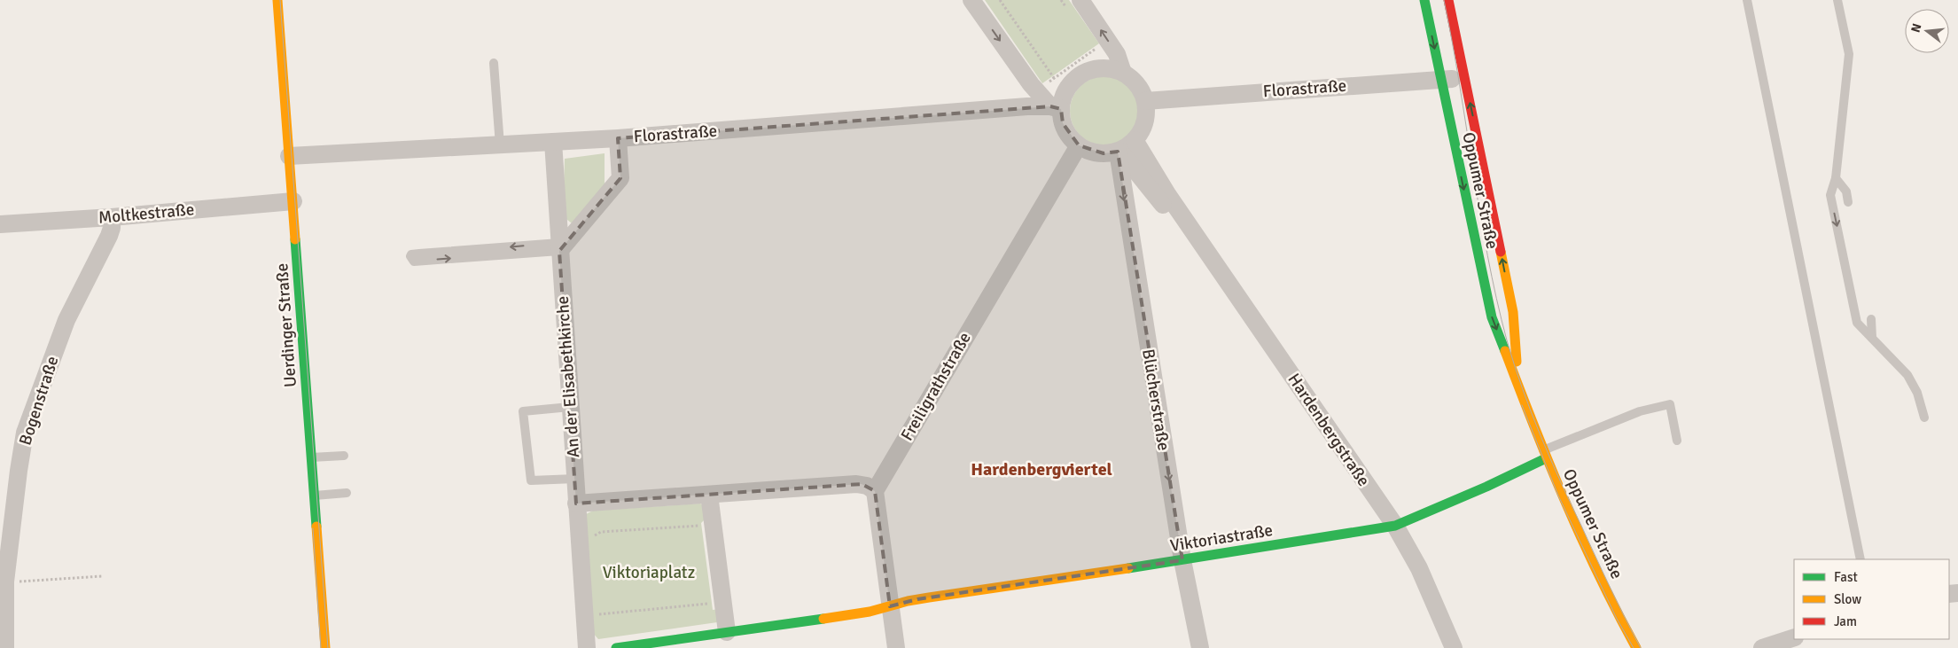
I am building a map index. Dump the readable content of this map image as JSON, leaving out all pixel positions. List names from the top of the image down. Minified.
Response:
{"streets":{"main road":["Oppumer Straße","Uerdinger Straße","Viktoriastraße"],"street":["Florastraße","Moltkestraße","An der Elisabethkirche","Freiligrathstraße","Blücherstraße","Bogenstraße","Hardenbergstraße"]},"crossings":[["Florastraße","Oppumer Straße"],["Florastraße","Uerdinger Straße"],["Florastraße","An der Elisabethkirche"],["Florastraße","Freiligrathstraße"],["Florastraße","Blücherstraße"],["Florastraße","Hardenbergstraße"],["Oppumer Straße","Viktoriastraße"],["Moltkestraße","Uerdinger Straße"],["Moltkestraße","Bogenstraße"],["Freiligrathstraße","Blücherstraße"],["Freiligrathstraße","Hardenbergstraße"],["Blücherstraße","Hardenbergstraße"],["Blücherstraße","Viktoriastraße"],["Hardenbergstraße","Viktoriastraße"]],"one_way":["Blücherstraße"],"districts":["Hardenbergviertel"],"parks":["Viktoriaplatz"],"legend":["Fast","Slow","Jam"],"north":"left"}
